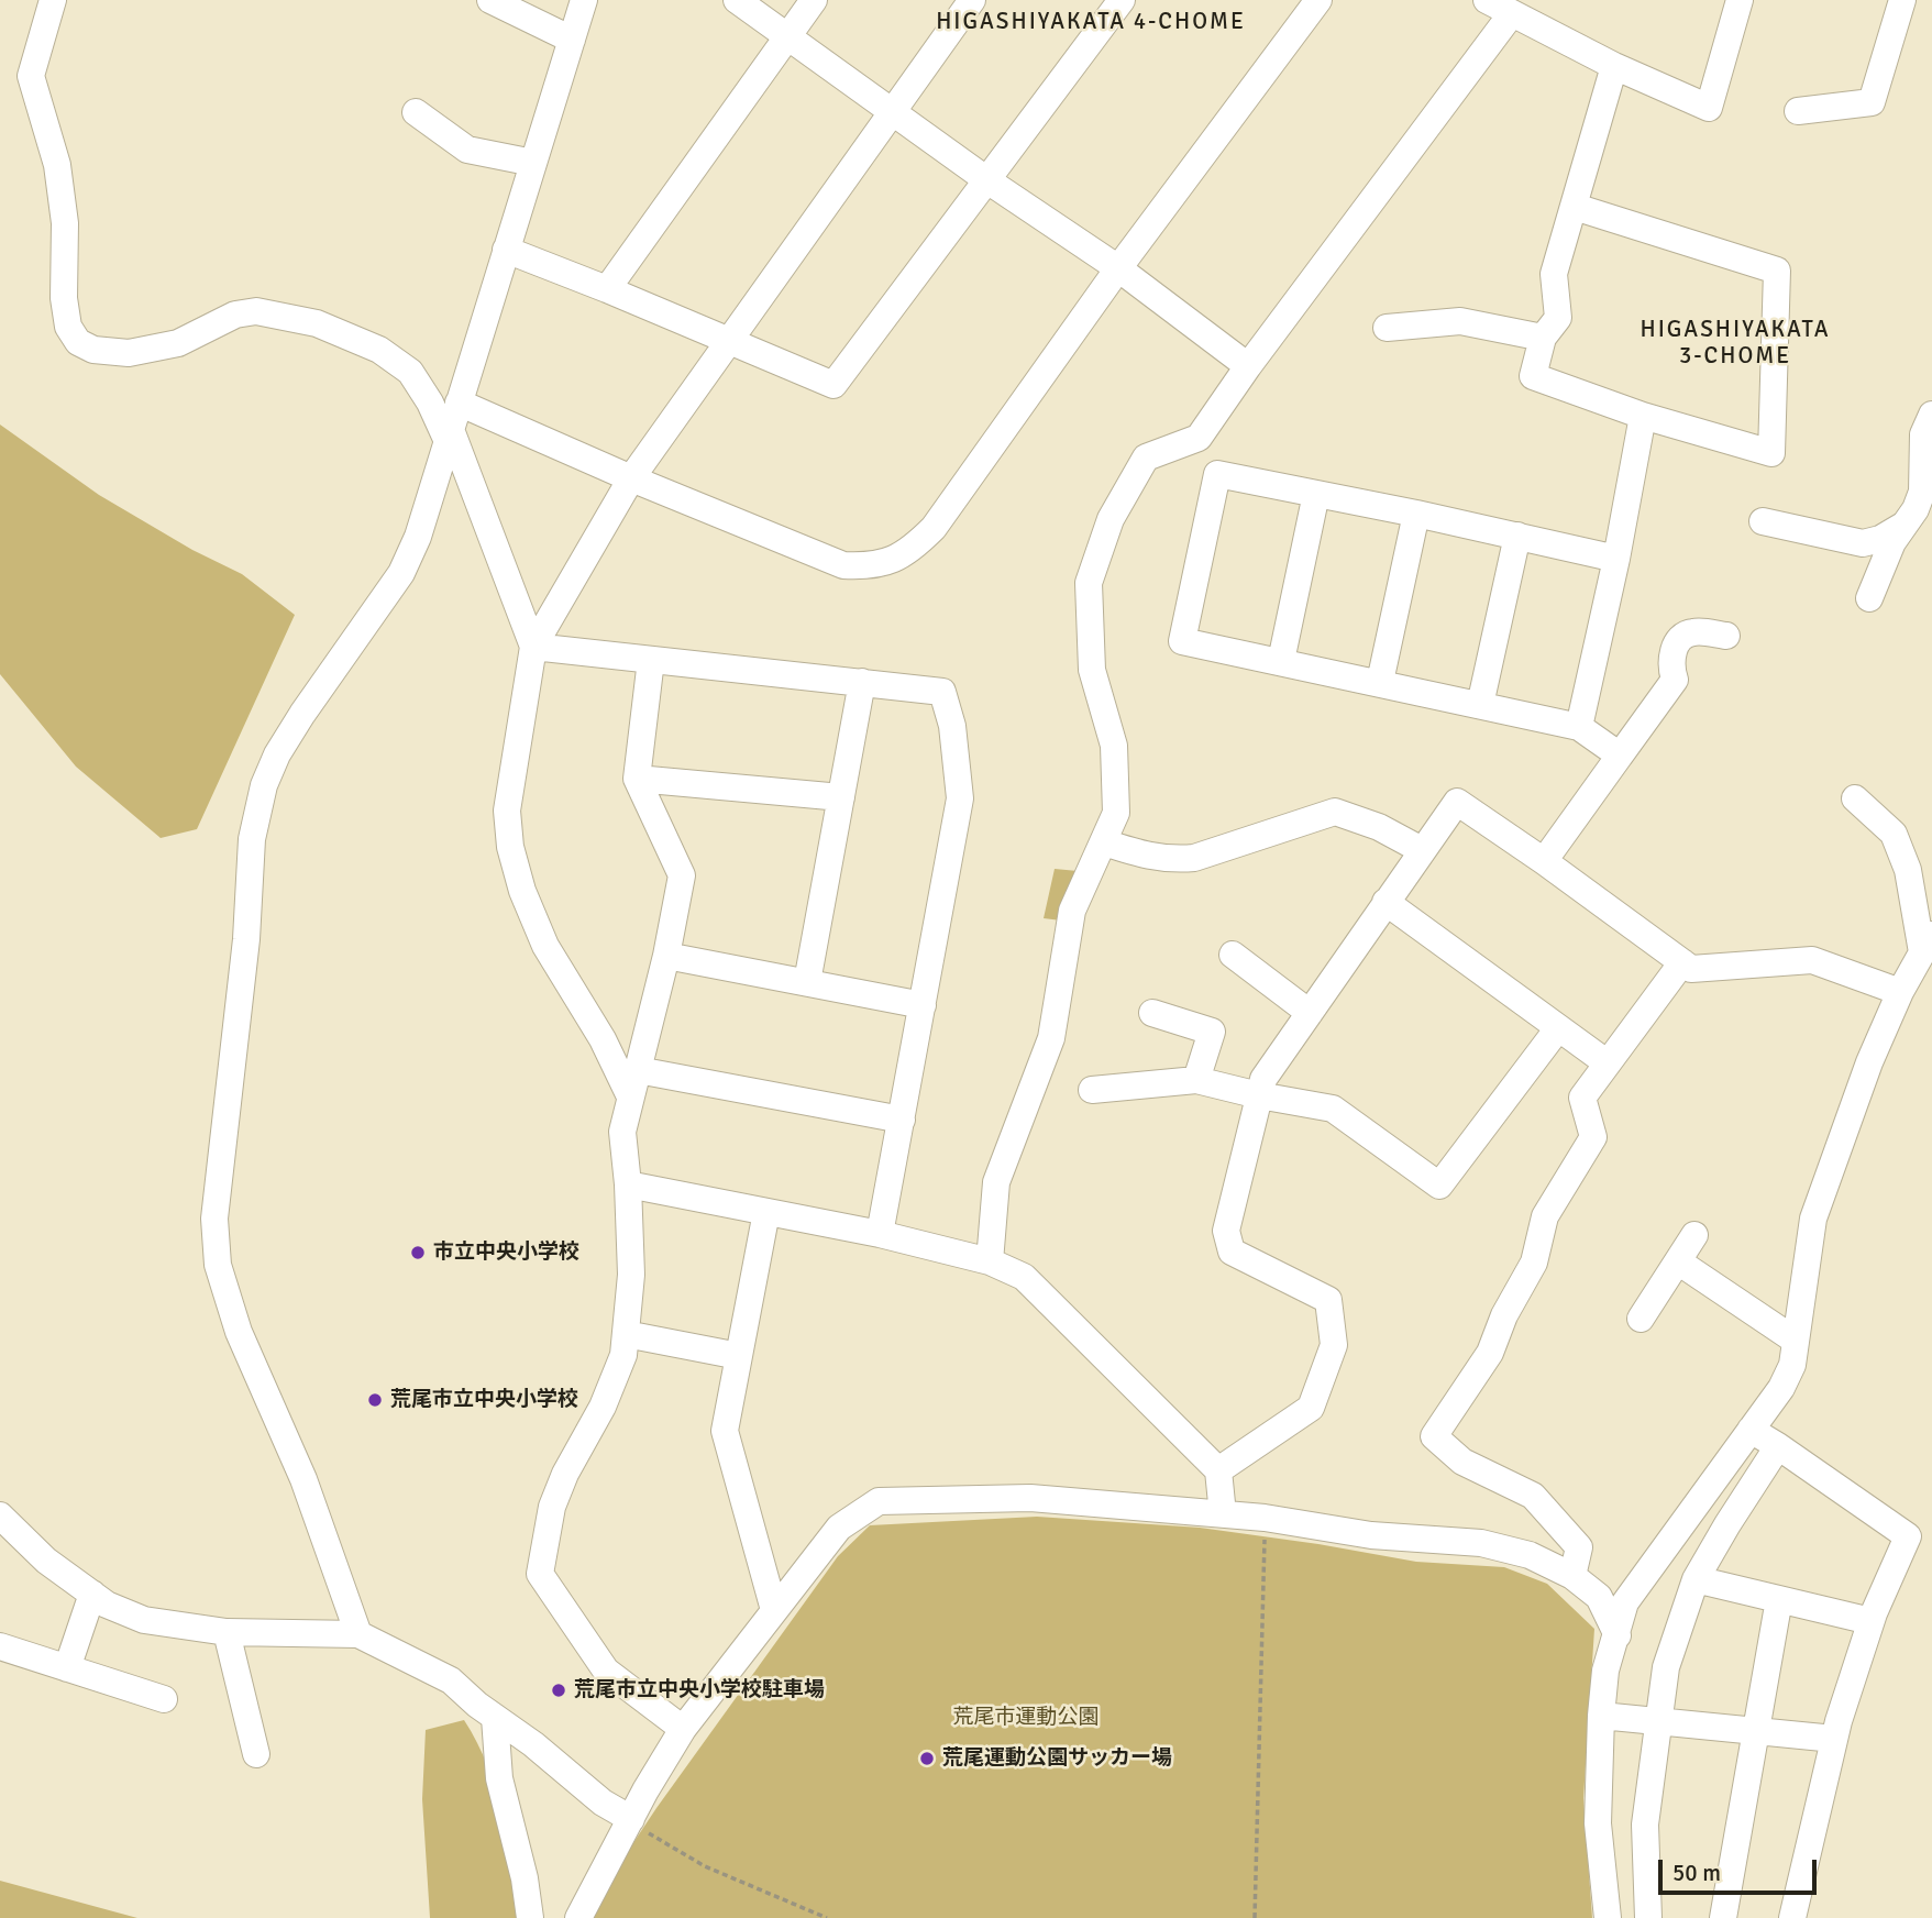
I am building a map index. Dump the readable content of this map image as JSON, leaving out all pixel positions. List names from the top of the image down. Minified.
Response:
{"districts":["HIGASHIYAKATA 4-CHOME","HIGASHIYAKATA 3-CHOME"],"parks":["荒尾市運動公園"],"places":["市立中央小学校","荒尾市立中央小学校","荒尾市立中央小学校駐車場","荒尾運動公園サッカー場"],"scale_bar":"50 m"}
